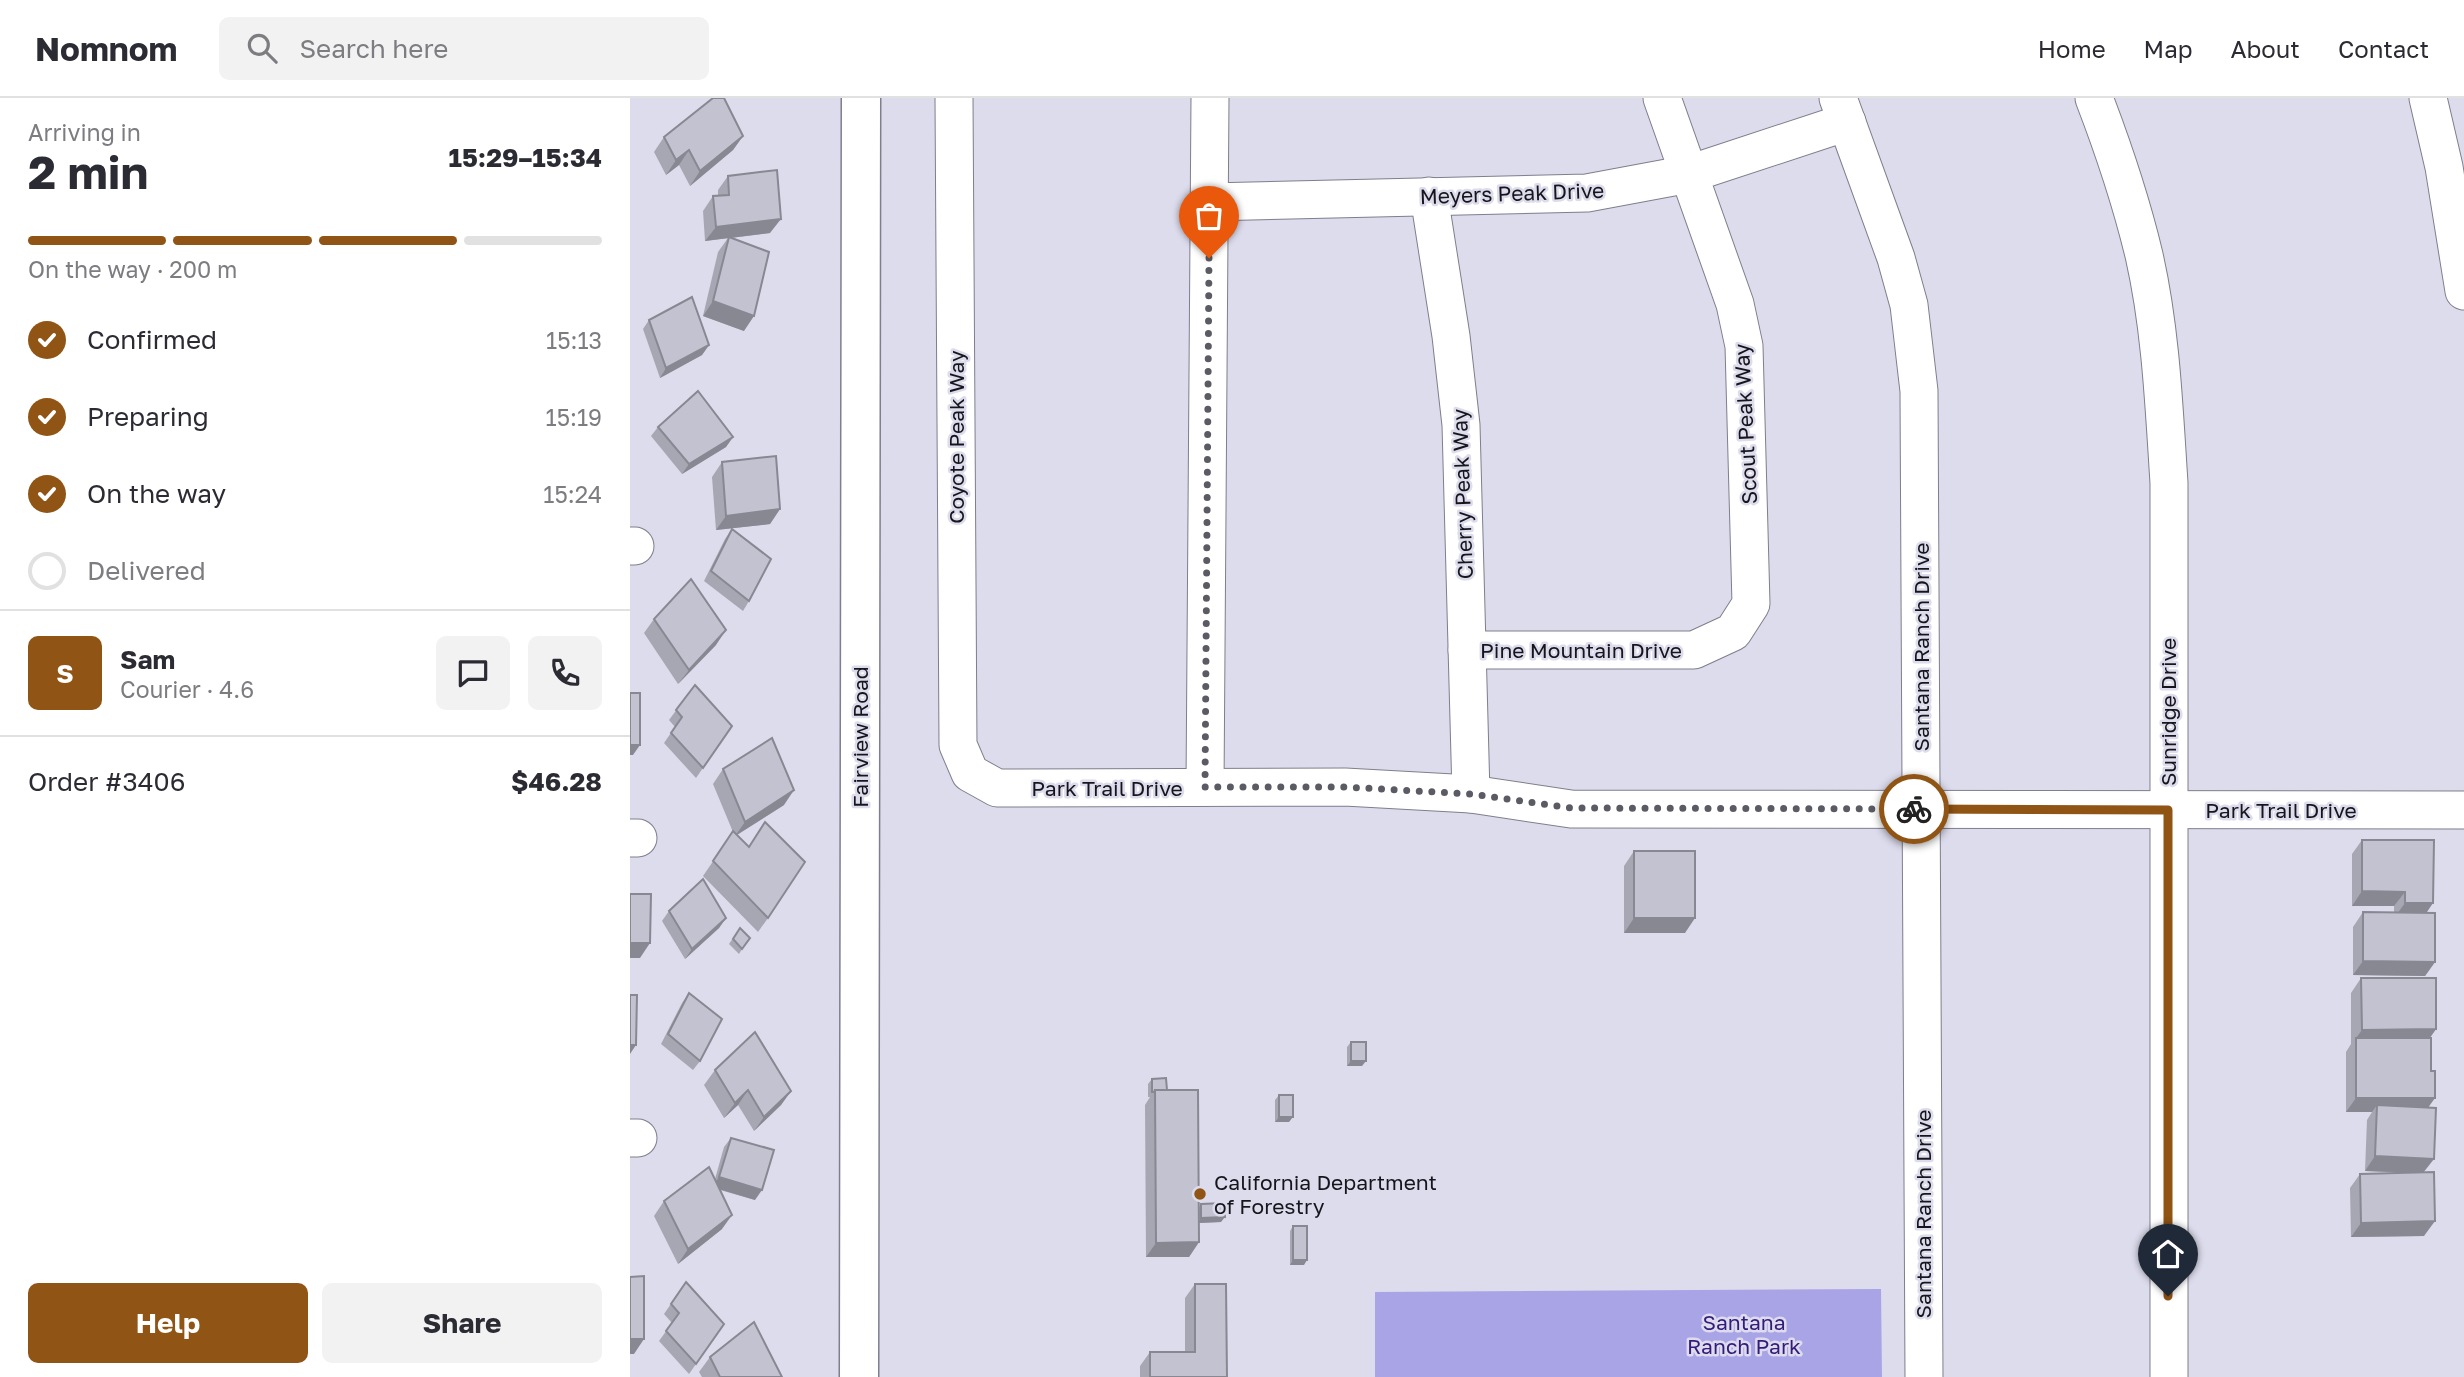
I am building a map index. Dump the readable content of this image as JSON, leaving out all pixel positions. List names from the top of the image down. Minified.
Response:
{"streets":{"main road":["Fairview Road"],"street":["Meyers Peak Drive","Scout Peak Way","Coyote Peak Way","Cherry Peak Way","Santana Ranch Drive","Pine Mountain Drive","Sunridge Drive","Park Trail Drive"]},"crossings":[["Meyers Peak Drive","Scout Peak Way"],["Meyers Peak Drive","Cherry Peak Way"],["Meyers Peak Drive","Santana Ranch Drive"],["Scout Peak Way","Pine Mountain Drive"],["Coyote Peak Way","Park Trail Drive"],["Cherry Peak Way","Pine Mountain Drive"],["Cherry Peak Way","Park Trail Drive"],["Santana Ranch Drive","Park Trail Drive"],["Sunridge Drive","Park Trail Drive"]],"parks":["Santana Ranch Park"],"places":["California Department of Forestry"],"page":{"header":"Nomnom","search":"Search here","nav":["Home","Map","About","Contact"],"heading":["2 min","Arriving in","15:29–15:34"],"panel":["Sam","Courier · 4.6","Order #3406","$46.28"],"bar":"On the way · 200 m","list":[["Confirmed","15:13"],["Preparing","15:19"],["On the way","15:24"],"Delivered"],"round":"S","buttons":["Help","Share"]}}
